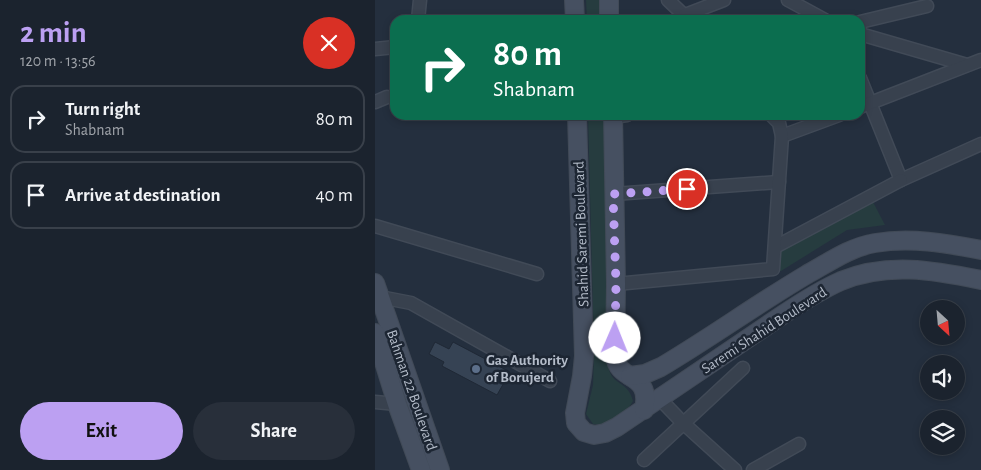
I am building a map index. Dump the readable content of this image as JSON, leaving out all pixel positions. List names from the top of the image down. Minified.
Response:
{"streets":{"main road":["Shahid Saremi Boulevard","Saremi Shahid Boulevard","Bahman 22 Boulevard"]},"crossings":[["Shahid Saremi Boulevard","Saremi Shahid Boulevard"]],"places":["Gas Authority of Borujerd"],"north":"bottom right","page":{"heading":["2 min","120 m · 13:56"],"turn":["80 m","Shabnam"],"list":[{"name":"Turn right","note":"Shabnam","value":"80 m"},{"name":"Arrive at destination","value":"40 m"}],"buttons":["Exit","Share"]}}
